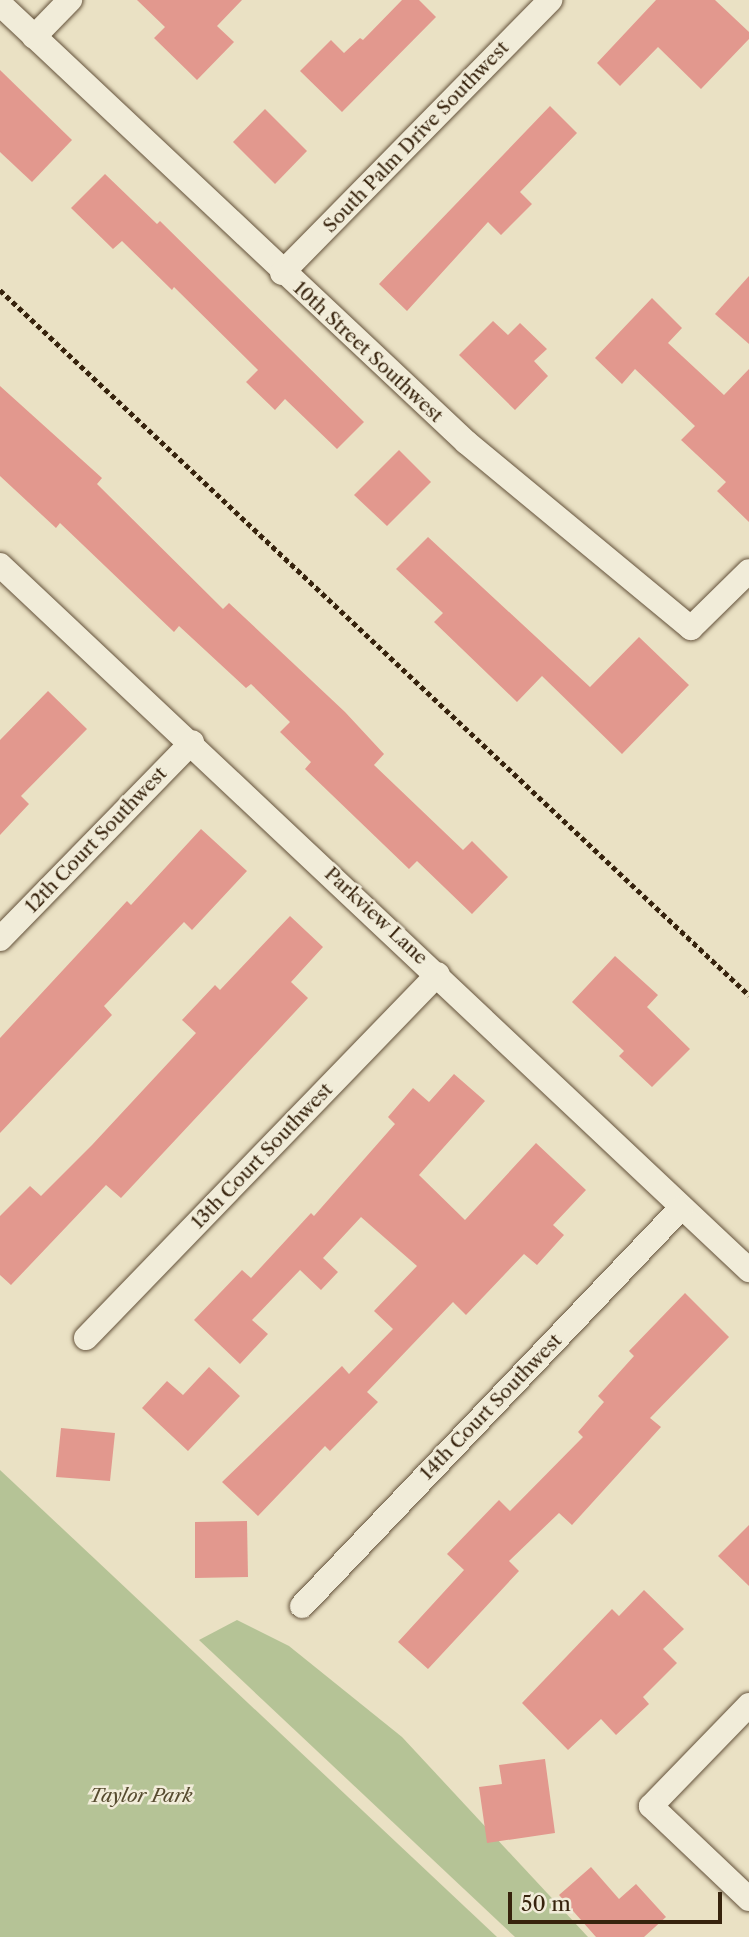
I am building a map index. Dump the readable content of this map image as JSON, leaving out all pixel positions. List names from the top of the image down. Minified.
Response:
{"streets":{"street":["South Palm Drive Southwest","10th Street Southwest","12th Court Southwest","Parkview Lane","13th Court Southwest","14th Court Southwest"]},"crossings":[["South Palm Drive Southwest","10th Street Southwest"],["12th Court Southwest","Parkview Lane"],["Parkview Lane","13th Court Southwest"],["Parkview Lane","14th Court Southwest"]],"parks":["Taylor Park"],"scale_bar":"50 m"}
